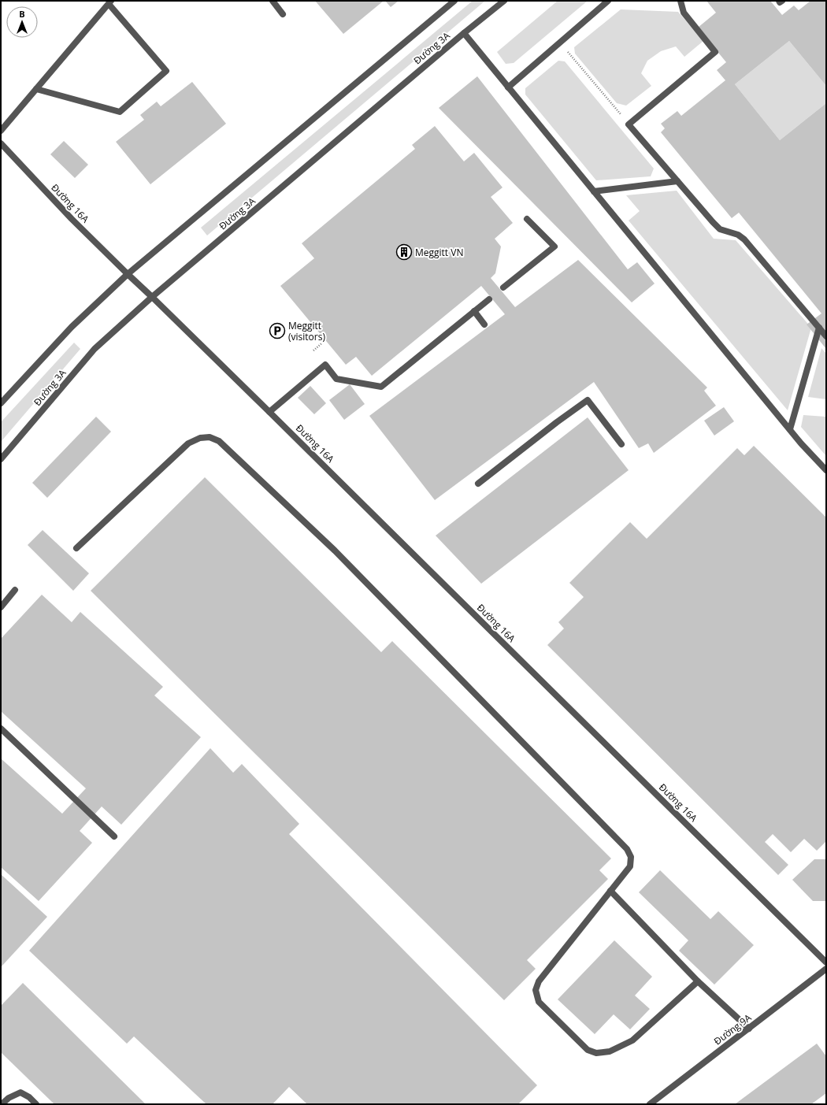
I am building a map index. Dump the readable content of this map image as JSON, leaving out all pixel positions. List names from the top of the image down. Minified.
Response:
{"streets":{"street":["Đường 3A","Đường 16A","Đường 9A"]},"crossings":[["Đường 3A","Đường 16A"]],"places":{"building":["Meggitt VN"],"parking":["Meggitt (visitors)"]},"north":"top"}
